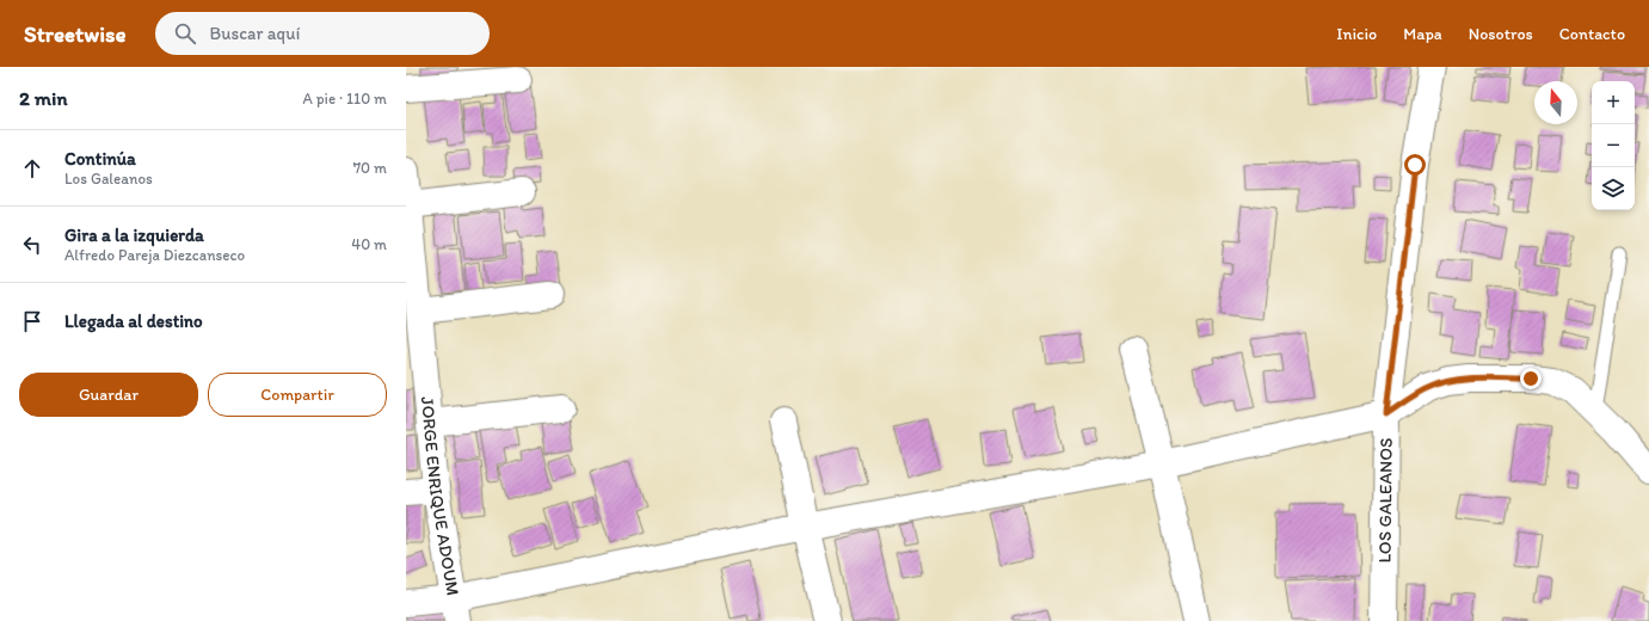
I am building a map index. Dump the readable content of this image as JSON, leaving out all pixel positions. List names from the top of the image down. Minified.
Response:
{"streets":{"street":["JORGE ENRIQUE ADOUM","LOS GALEANOS"]},"north":"top","page":{"header":"Streetwise","search":"Buscar aquí","nav":["Inicio","Mapa","Nosotros","Contacto"],"heading":["2 min","A pie · 110 m"],"map_buttons":["+","−"],"list":[["Continúa","Los Galeanos","70 m"],["Gira a la izquierda","Alfredo Pareja Diezcanseco","40 m"],"Llegada al destino"],"buttons":["Guardar","Compartir"]}}
